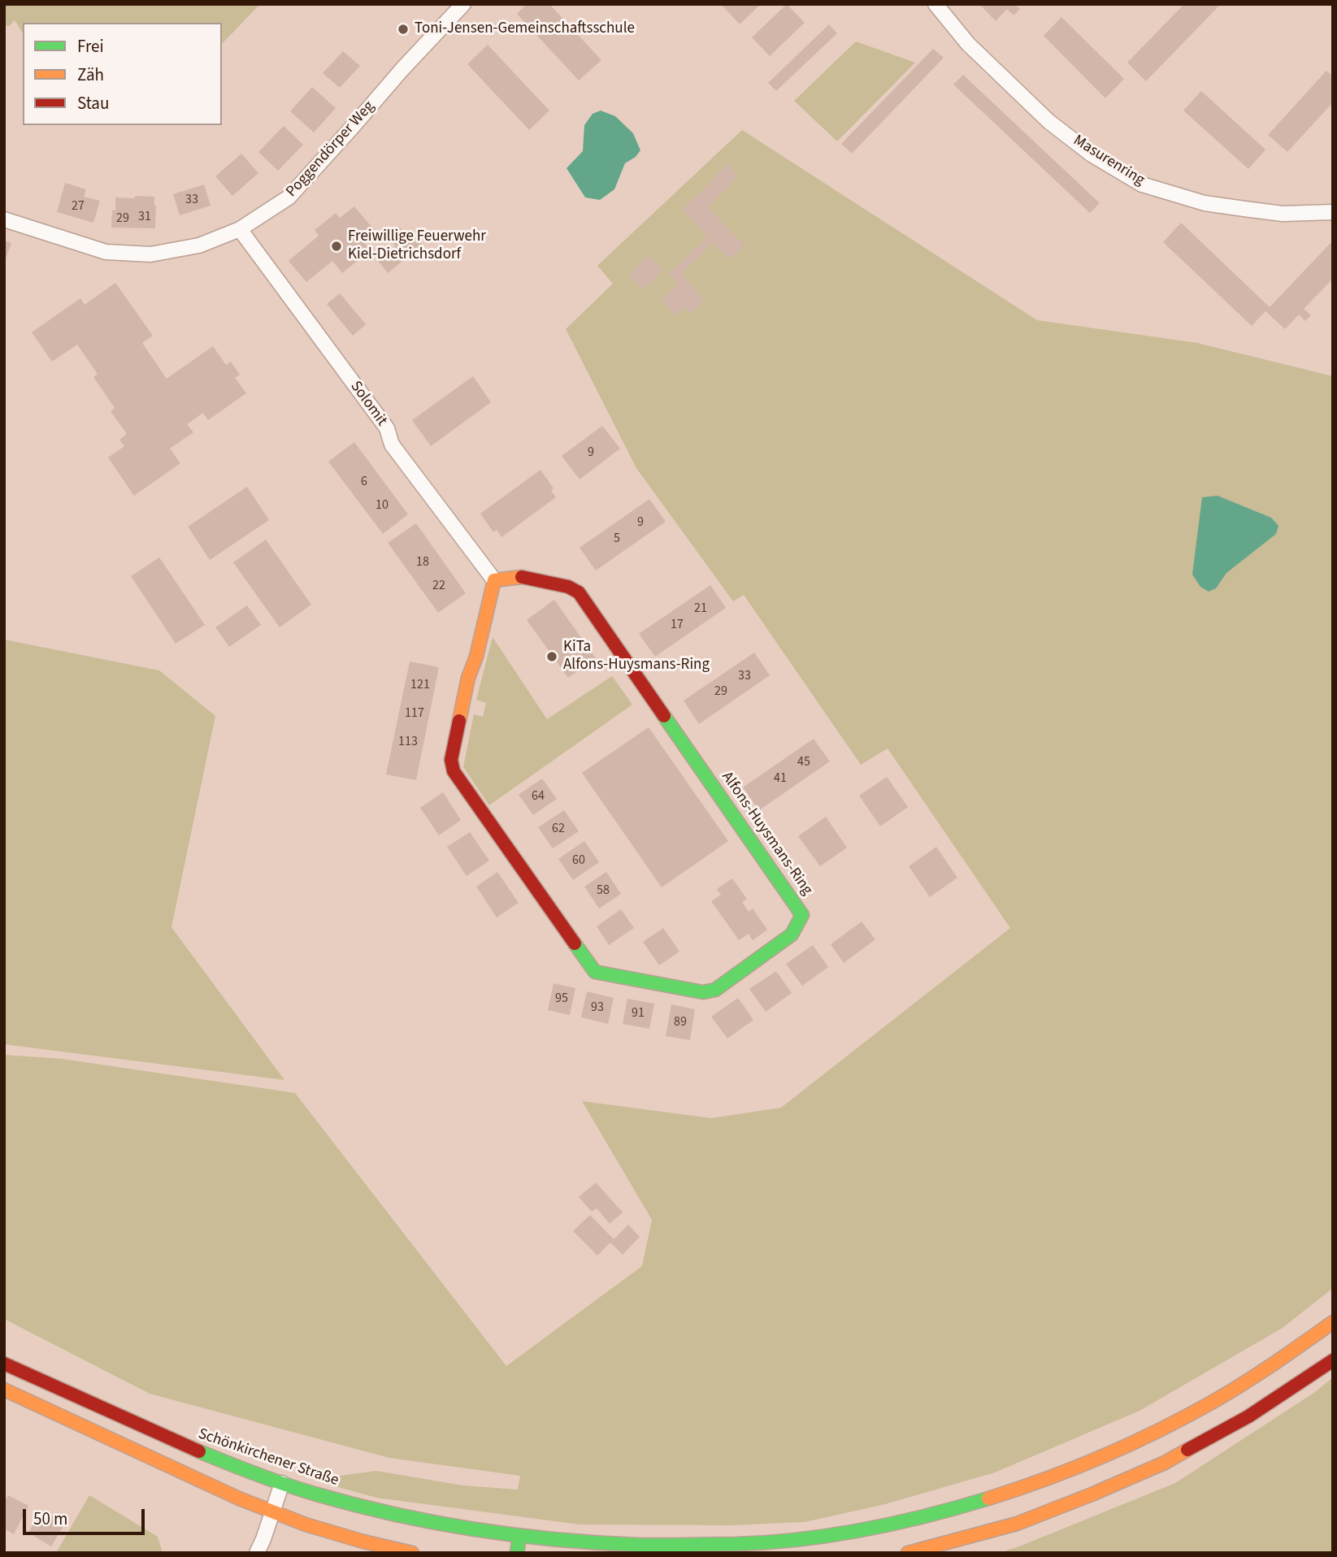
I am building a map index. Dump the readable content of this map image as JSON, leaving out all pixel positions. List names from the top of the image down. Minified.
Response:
{"streets":{"main road":["Alfons-Huysmans-Ring","Schönkirchener Straße"],"street":["Poggendörper Weg","Masurenring","Solomit"]},"crossings":[["Poggendörper Weg","Solomit"],["Solomit","Alfons-Huysmans-Ring"]],"places":["Toni-Jensen-Gemeinschaftsschule","Freiwillige Feuerwehr Kiel-Dietrichsdorf","KiTa Alfons-Huysmans-Ring"],"house_numbers":["33","27","31","29","9","6","10","9","5","18","22","21","17","33","121","29","117","113","45","41","64","62","60","58","95","93","91","89"],"legend":["Frei","Zäh","Stau"],"scale_bar":"50 m"}
